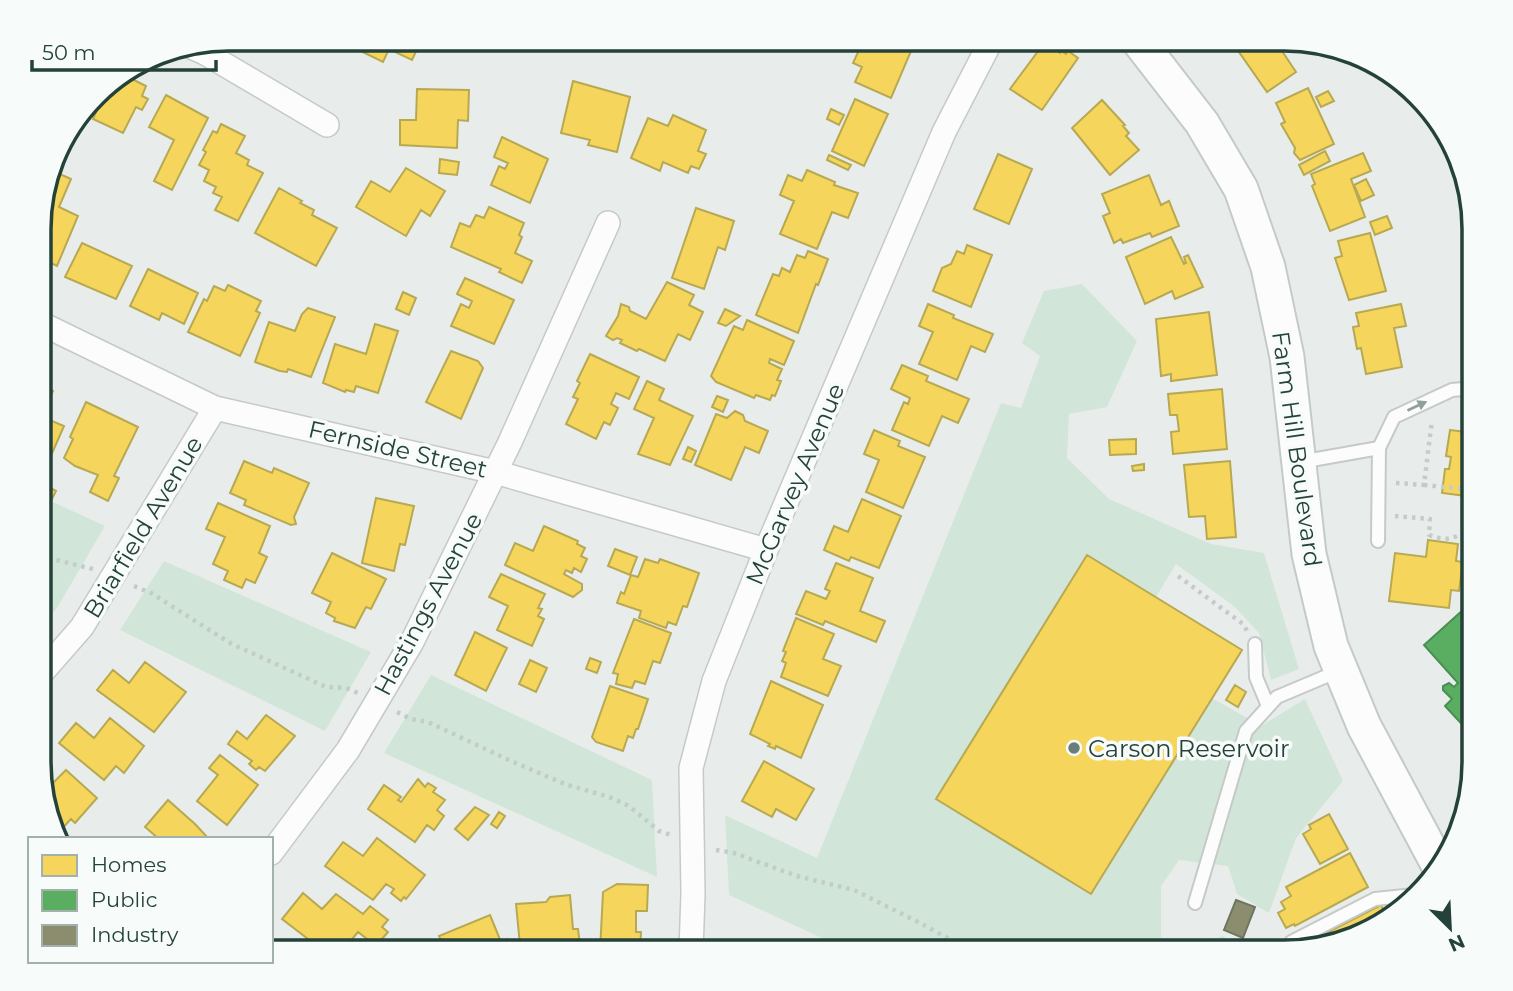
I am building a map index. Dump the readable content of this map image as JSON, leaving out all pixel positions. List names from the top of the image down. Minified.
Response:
{"streets":{"main road":["Farm Hill Boulevard"],"street":["Fernside Street","McGarvey Avenue","Briarfield Avenue","Hastings Avenue"]},"crossings":[["Fernside Street","McGarvey Avenue"],["Fernside Street","Briarfield Avenue"],["Fernside Street","Hastings Avenue"]],"places":["Carson Reservoir"],"legend":["Homes","Public","Industry"],"scale_bar":"50 m","north":"bottom right"}
